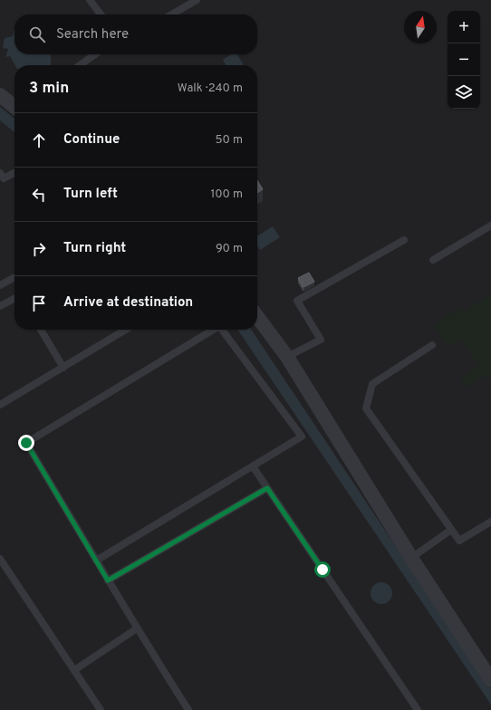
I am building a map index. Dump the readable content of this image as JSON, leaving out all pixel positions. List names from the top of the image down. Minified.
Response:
{"north":"top","page":{"map_buttons":["+","−"],"search":"Search here","heading":["3 min","Walk · 240 m"],"list":[["Continue","50 m"],["Turn left","100 m"],["Turn right","90 m"],"Arrive at destination"]}}
